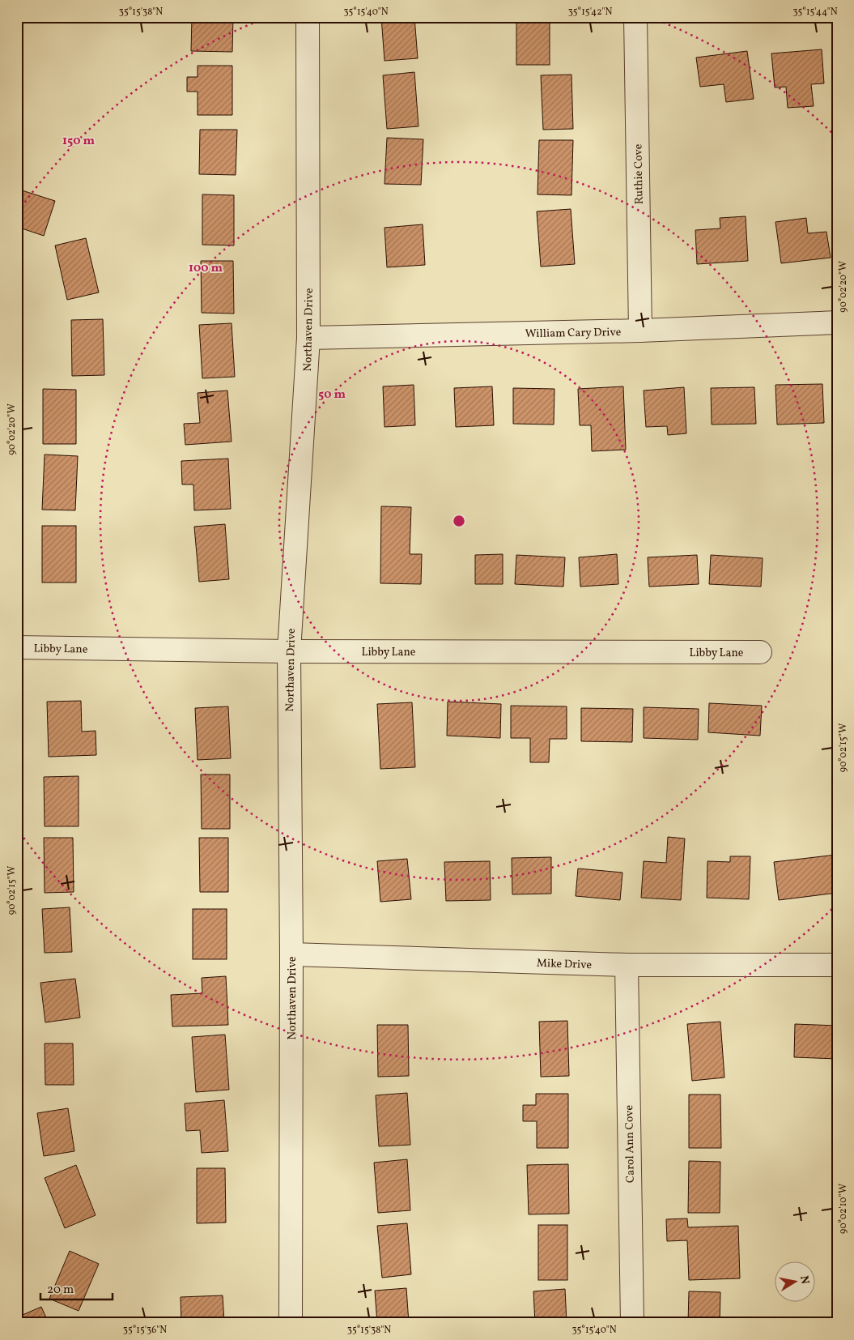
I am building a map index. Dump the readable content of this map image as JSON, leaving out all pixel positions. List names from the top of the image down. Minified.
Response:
{"streets":{"street":["Ruthie Cove","Northaven Drive","William Cary Drive","Libby Lane","Mike Drive","Carol Ann Cove"]},"crossings":[["Ruthie Cove","William Cary Drive"],["Northaven Drive","William Cary Drive"],["Northaven Drive","Libby Lane"],["Northaven Drive","Mike Drive"],["Mike Drive","Carol Ann Cove"]],"scale_bar":"20 m","north":"right","coordinates":["35°15'38\"N","35°15'40\"N","35°15'42\"N","35°15'44\"N","90°02'20\"W","90°02'15\"W","90°02'10\"W","35°15'36\"N"],"rings":["150 m","100 m","50 m"]}
